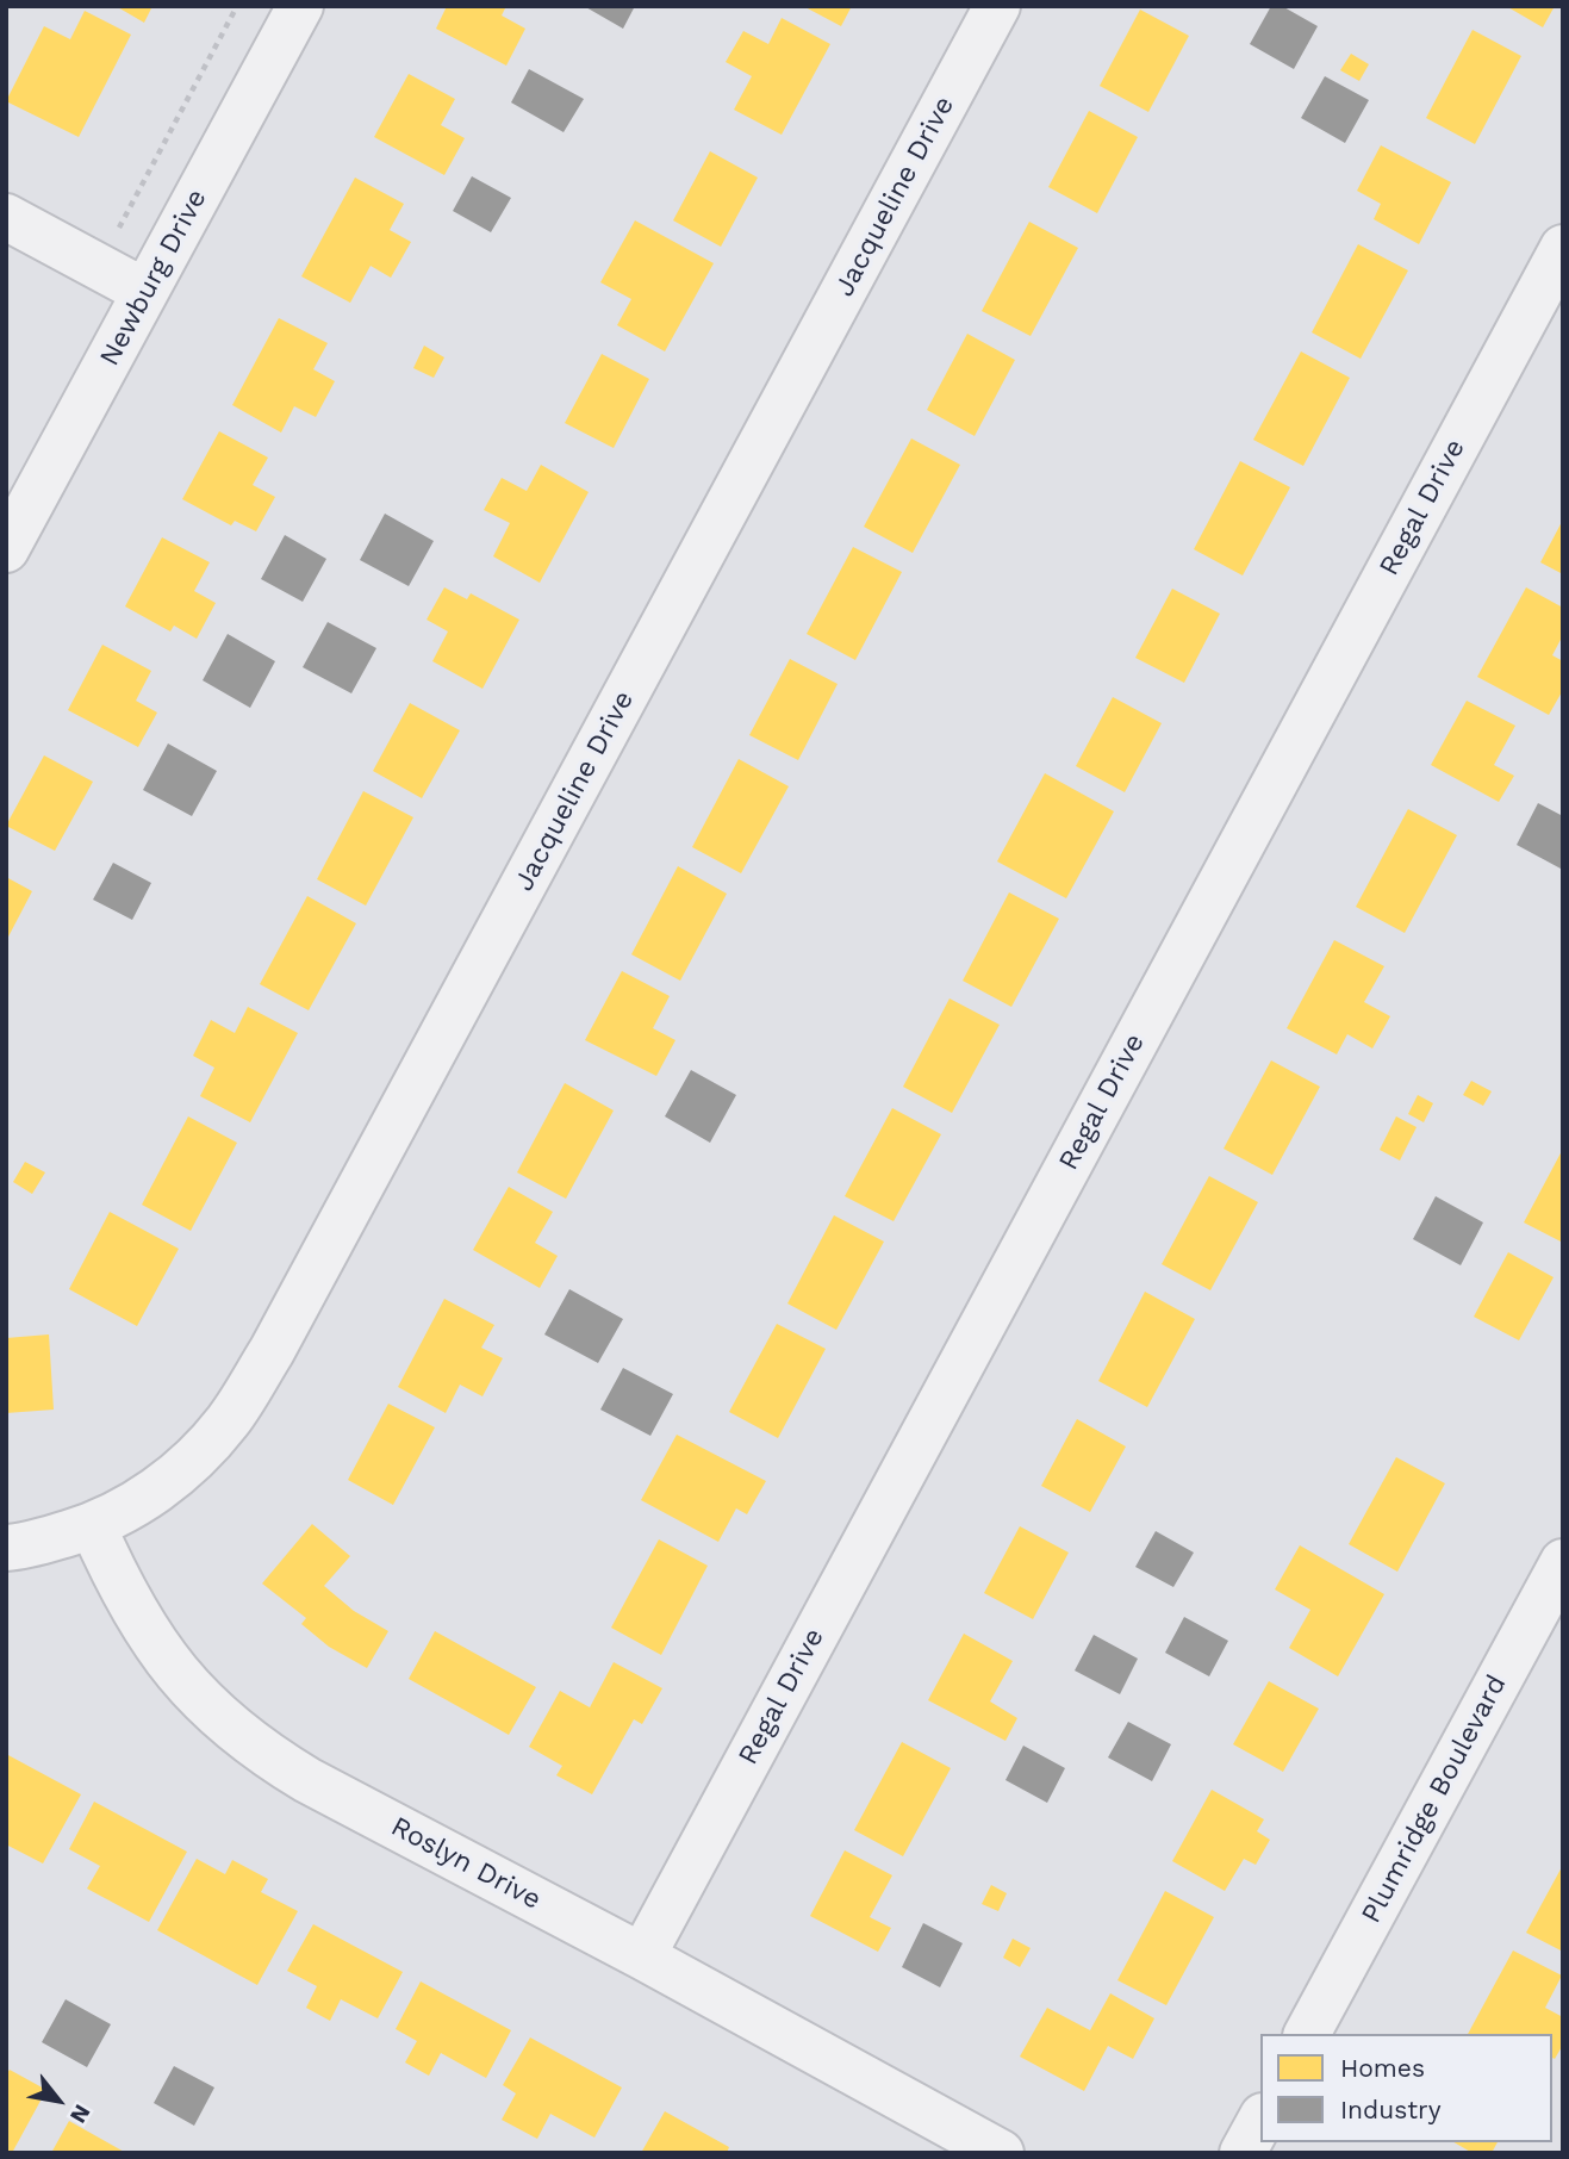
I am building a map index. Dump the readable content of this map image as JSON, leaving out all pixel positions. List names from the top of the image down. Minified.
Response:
{"streets":{"street":["Jacqueline Drive","Newburg Drive","Regal Drive","Plumridge Boulevard","Roslyn Drive"]},"crossings":[["Jacqueline Drive","Roslyn Drive"],["Regal Drive","Roslyn Drive"]],"legend":["Homes","Industry"],"north":"bottom right"}
